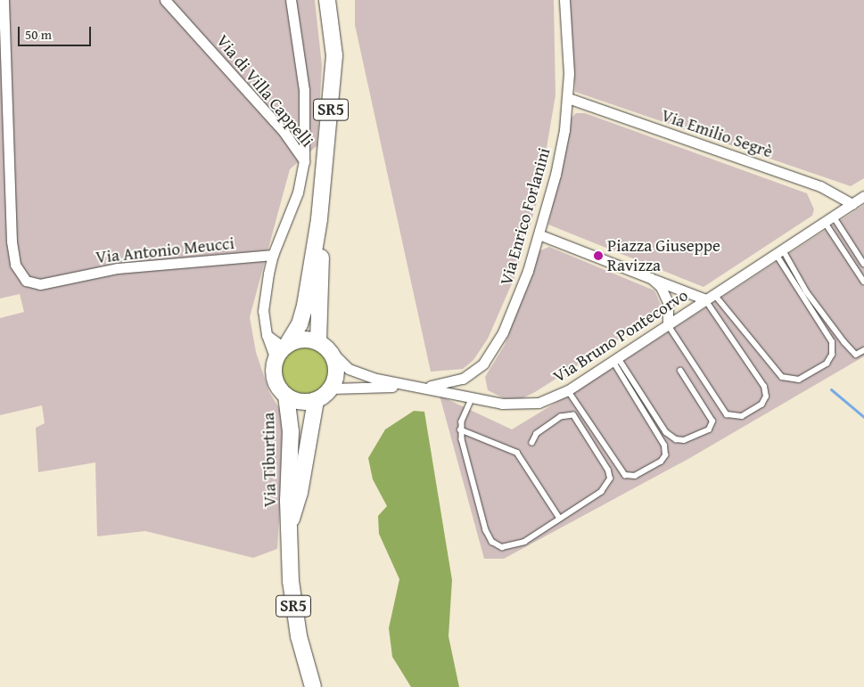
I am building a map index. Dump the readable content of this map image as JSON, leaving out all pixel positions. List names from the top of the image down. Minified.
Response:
{"streets":{"main road":["SR5","Via Tiburtina"],"street":["Via di Villa Cappelli","Via Emilio Segrè","Via Enrico Forlanini","Via Antonio Meucci","Via Bruno Pontecorvo"]},"crossings":[["SR5","Via Bruno Pontecorvo"],["SR5","Via Tiburtina"],["Via Emilio Segrè","Via Enrico Forlanini"],["Via Emilio Segrè","Via Bruno Pontecorvo"],["Via Enrico Forlanini","Via Bruno Pontecorvo"],["Via Bruno Pontecorvo","Via Tiburtina"]],"places":["Piazza Giuseppe Ravizza"],"scale_bar":"50 m"}
